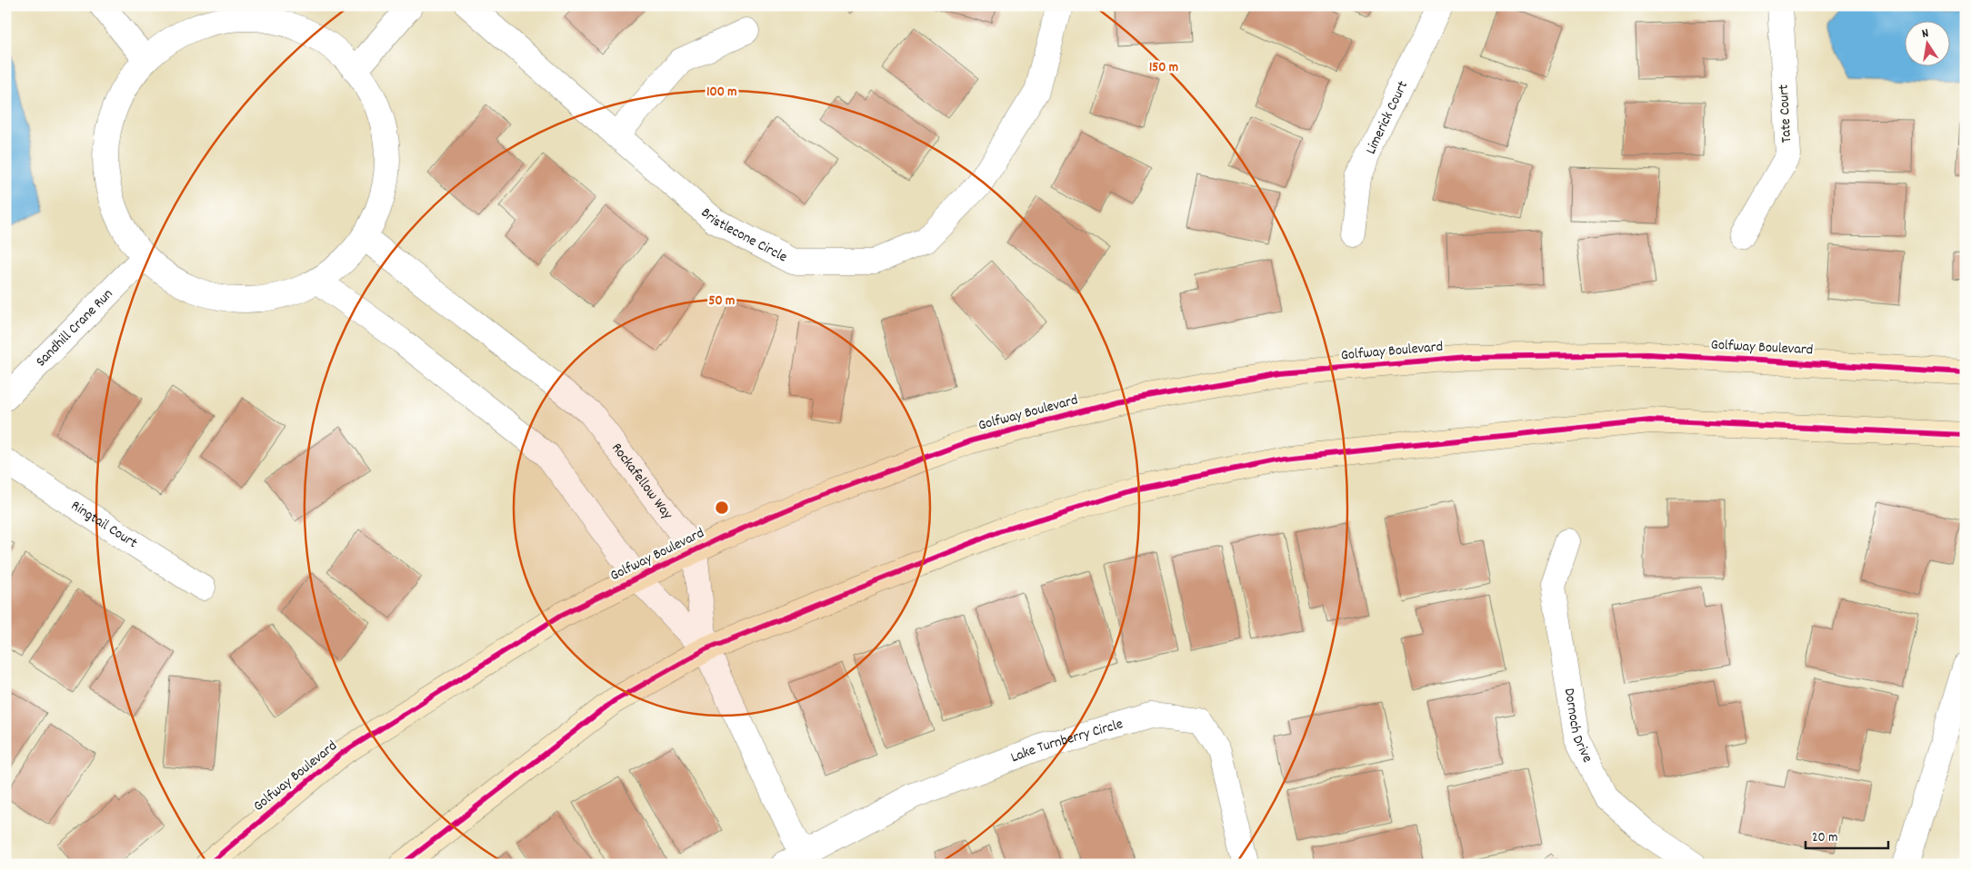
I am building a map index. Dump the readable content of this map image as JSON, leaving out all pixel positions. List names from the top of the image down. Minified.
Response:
{"streets":{"street":["Tate Court","Limerick Court","Bristlecone Circle","Sandhill Crane Run","Golfway Boulevard","Rockafellow Way","Ringtail Court","Dornoch Drive","Lake Turnberry Circle"]},"crossings":[["Golfway Boulevard","Rockafellow Way"]],"scale_bar":"20 m","north":"top","rings":["150 m","100 m","50 m"]}
